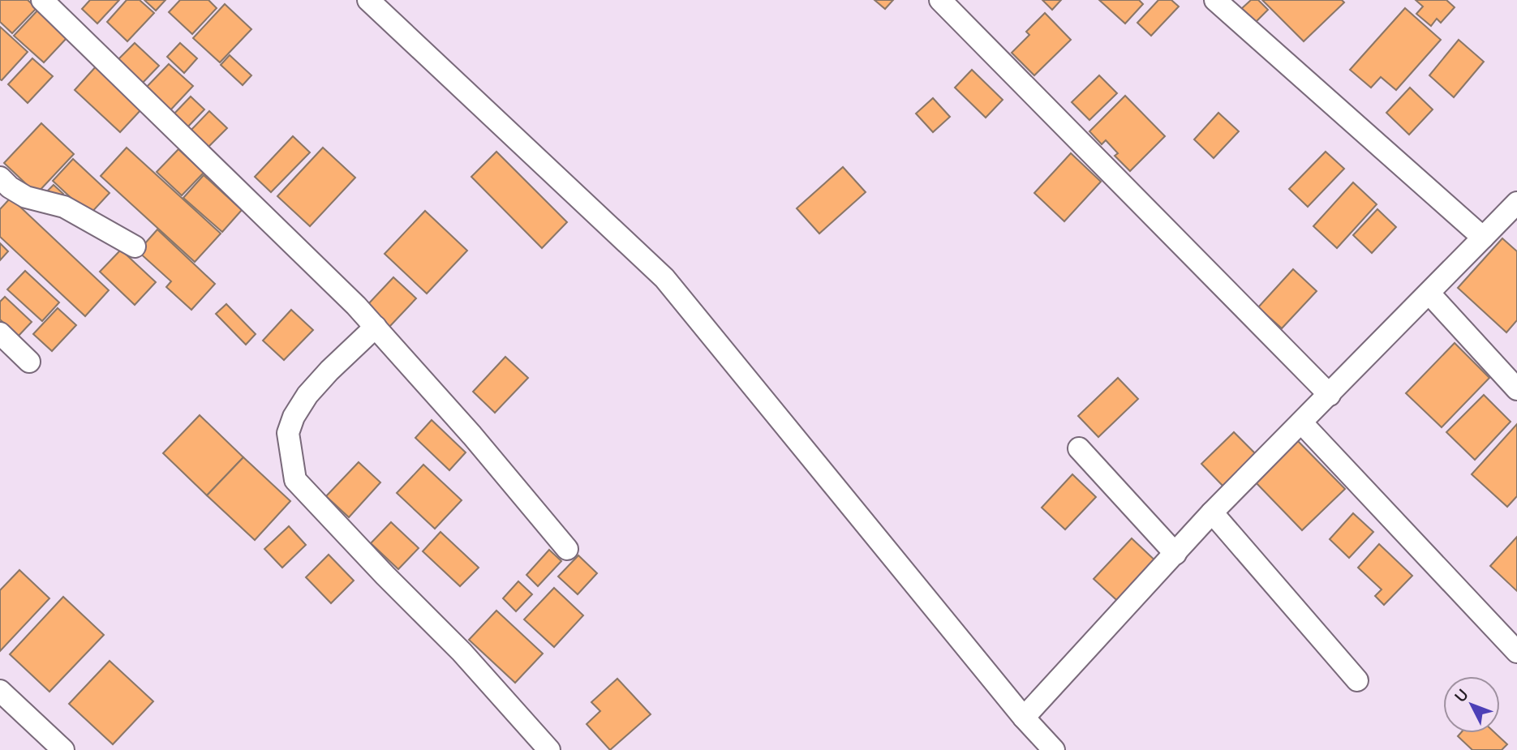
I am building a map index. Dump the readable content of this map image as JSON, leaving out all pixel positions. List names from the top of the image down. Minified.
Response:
{"north":"top left"}
